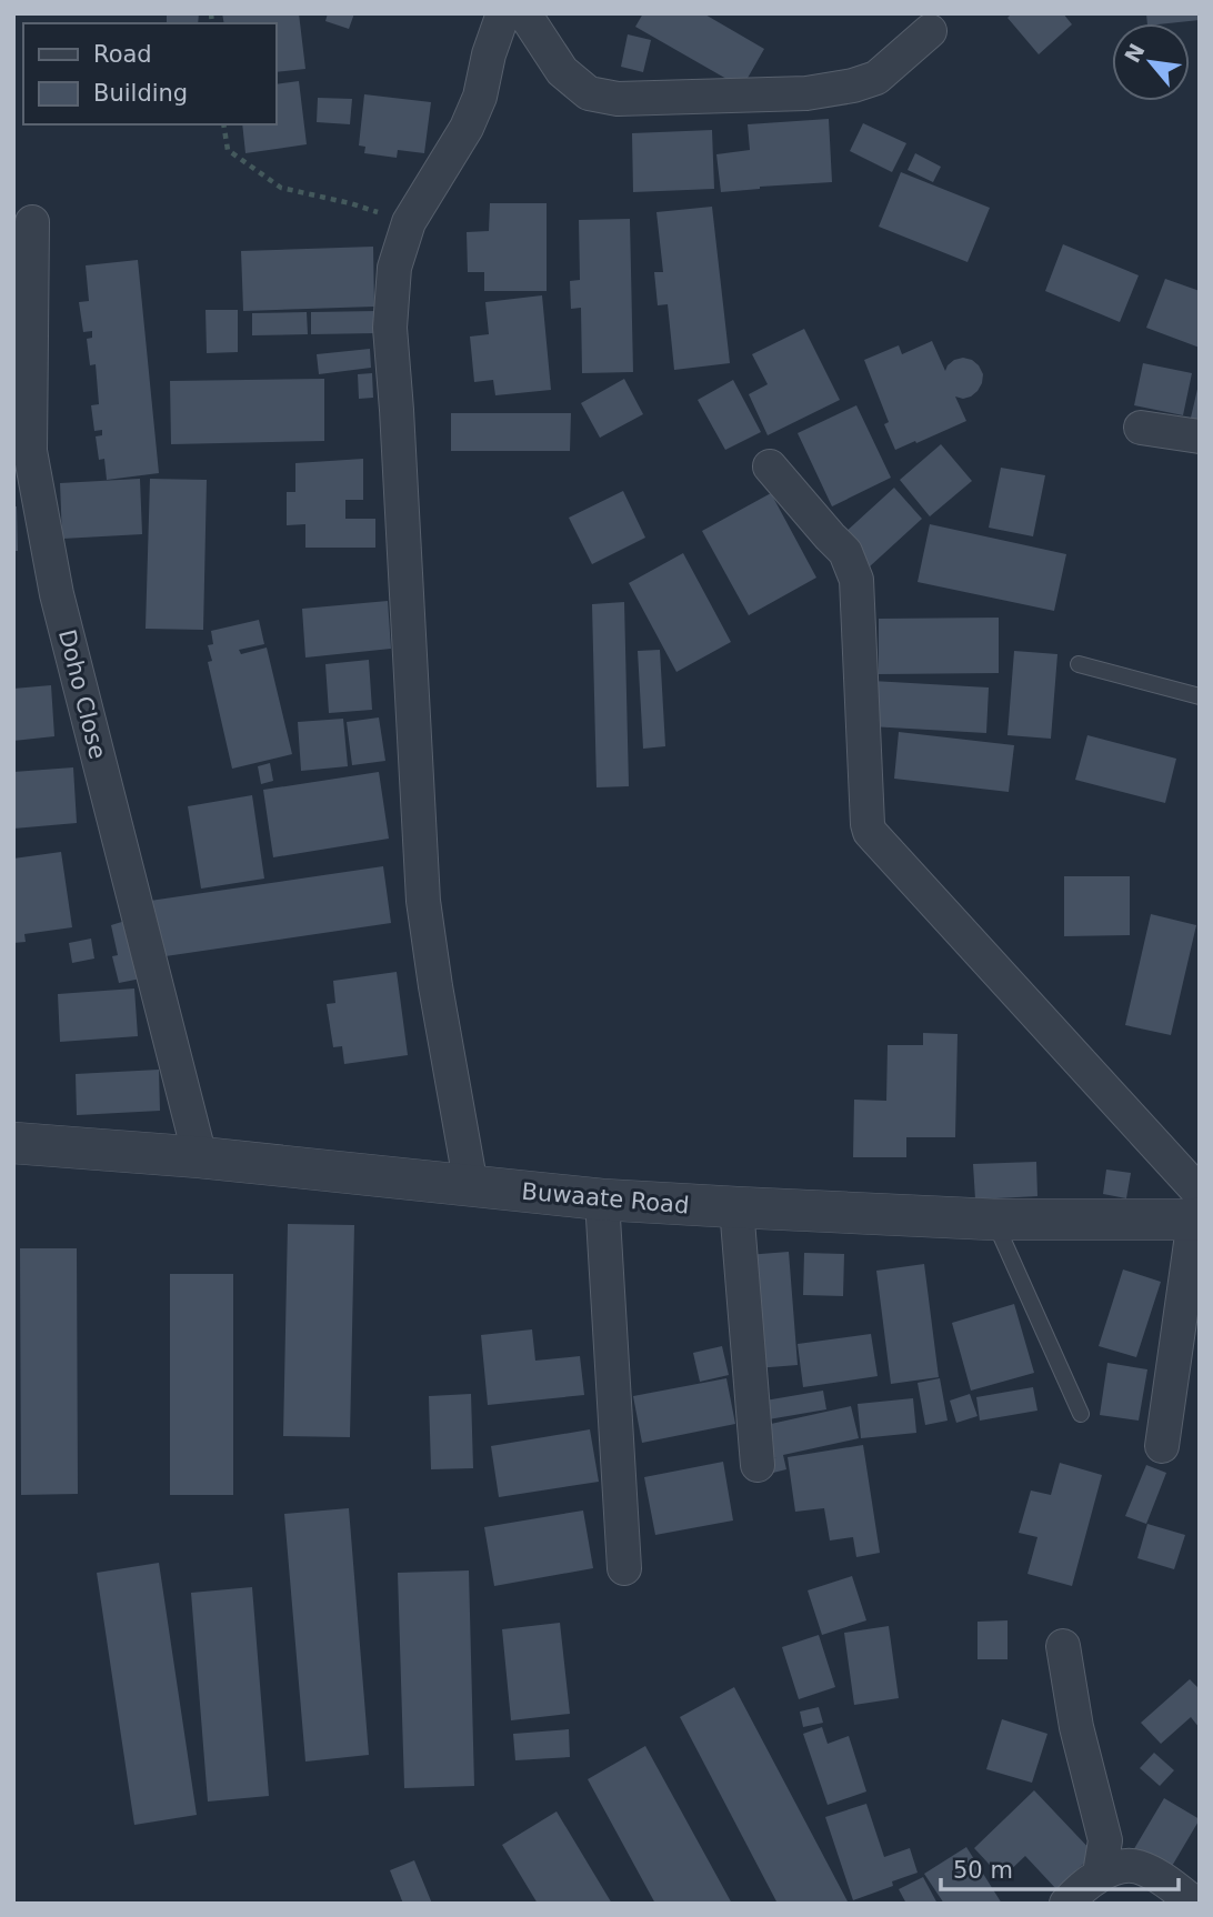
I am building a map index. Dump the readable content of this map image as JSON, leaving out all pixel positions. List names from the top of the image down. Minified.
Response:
{"streets":{"street":["Doho Close","Buwaate Road"]},"crossings":[["Doho Close","Buwaate Road"]],"legend":["Road","Building"],"scale_bar":"50 m","north":"top left"}
